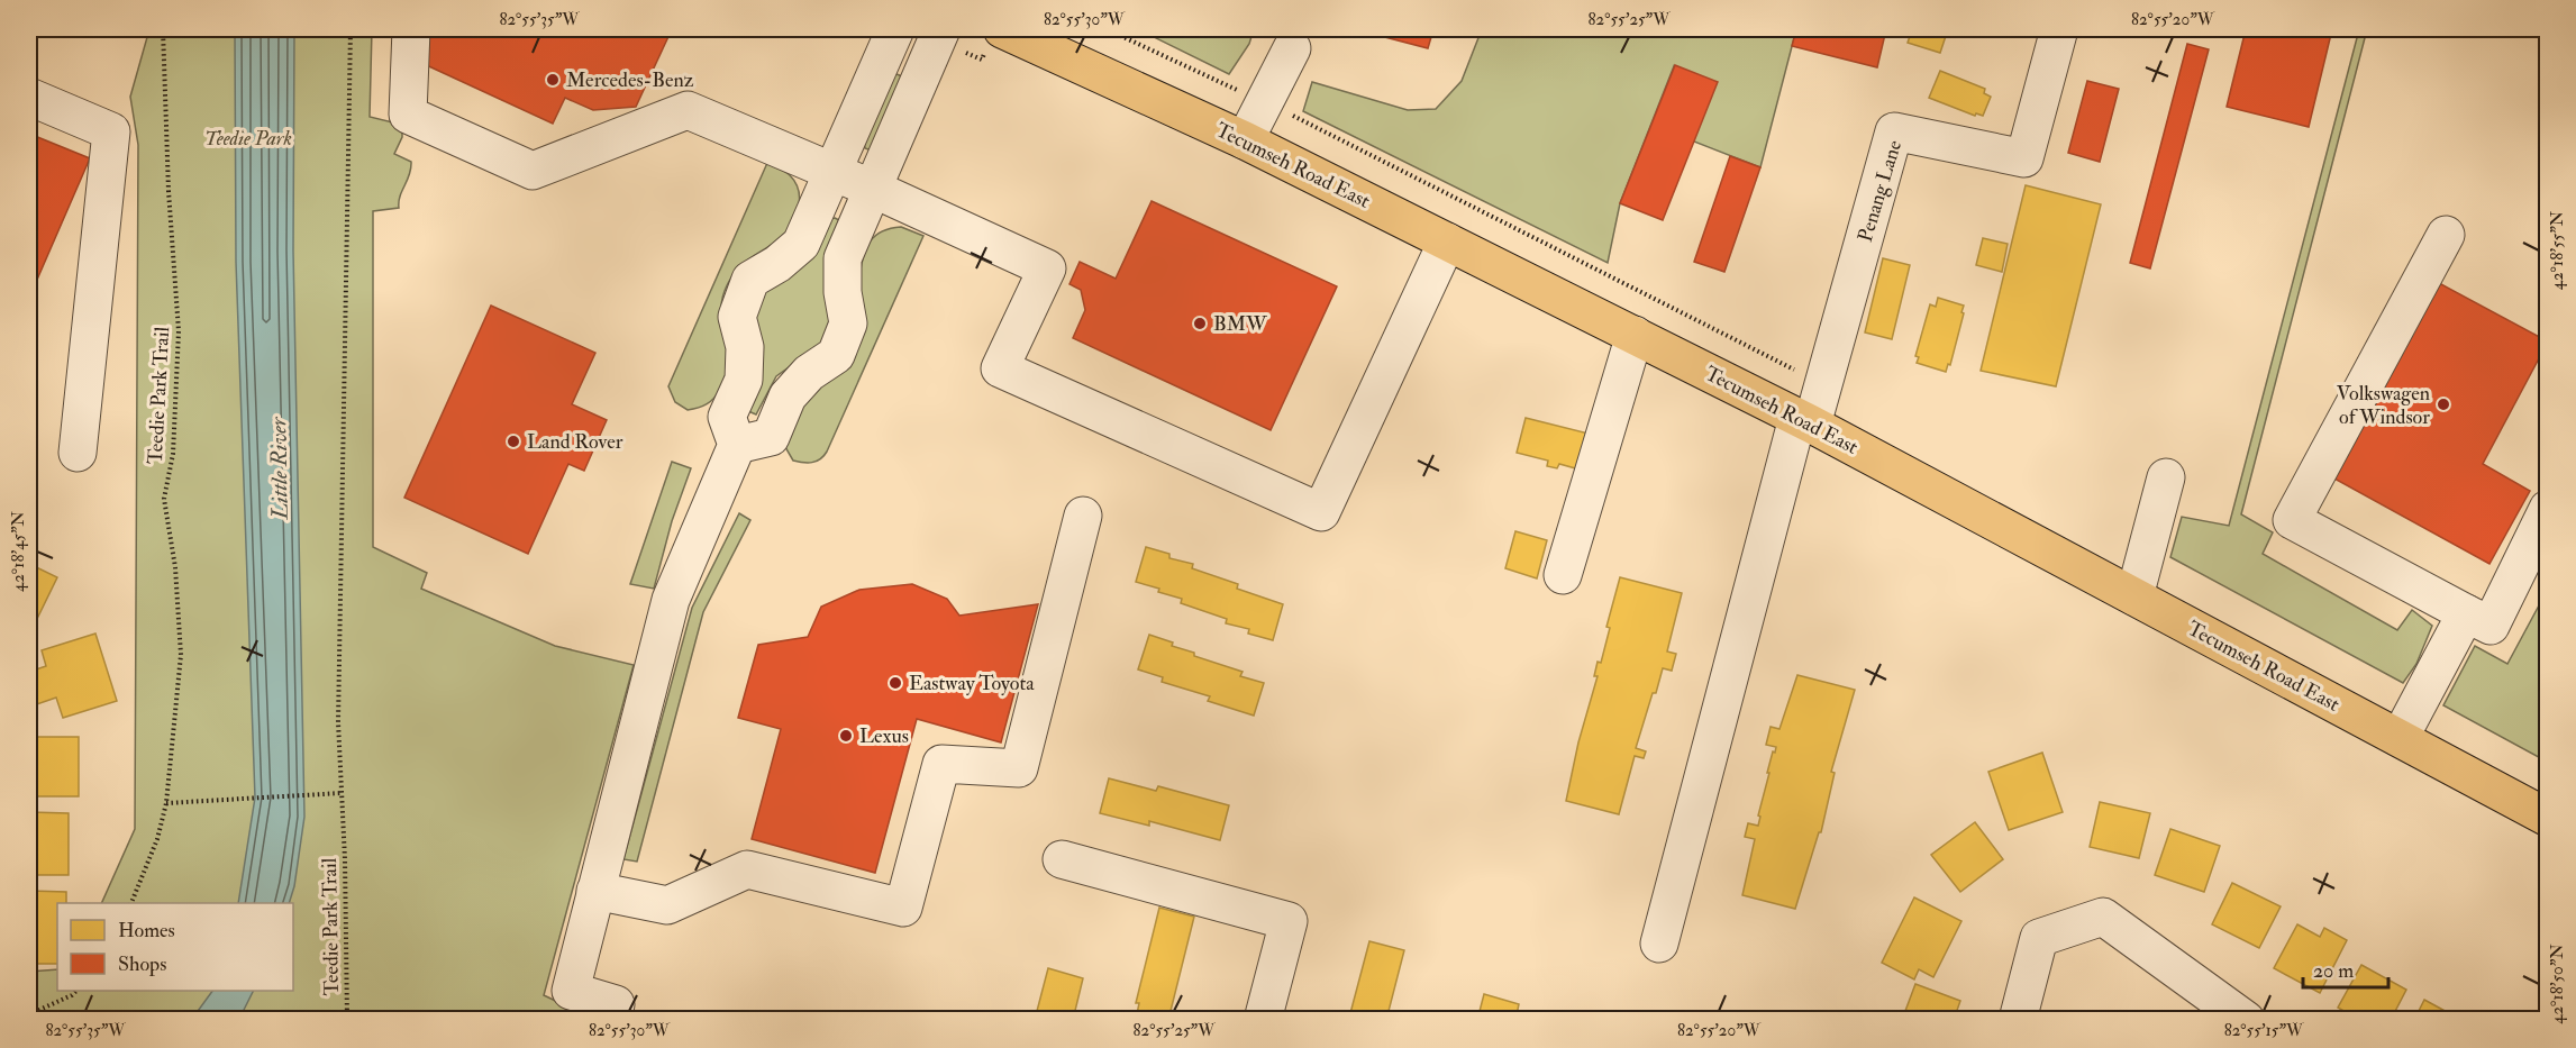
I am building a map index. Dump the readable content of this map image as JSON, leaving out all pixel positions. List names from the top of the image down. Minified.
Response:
{"streets":{"main road":["Tecumseh Road East"],"street":["Penang Lane"],"path":["Teedie Park Trail"]},"crossings":[["Tecumseh Road East","Penang Lane"]],"water":["Little River"],"parks":["Teedie Park"],"places":["Mercedes-Benz","BMW","Volkswagen of Windsor","Land Rover","Eastway Toyota","Lexus"],"legend":["Homes","Shops"],"scale_bar":"20 m","coordinates":["82°55'35\"W","82°55'30\"W","82°55'25\"W","82°55'20\"W","42°18'55\"N","42°18'45\"N","42°18'50\"N","82°55'15\"W"]}
